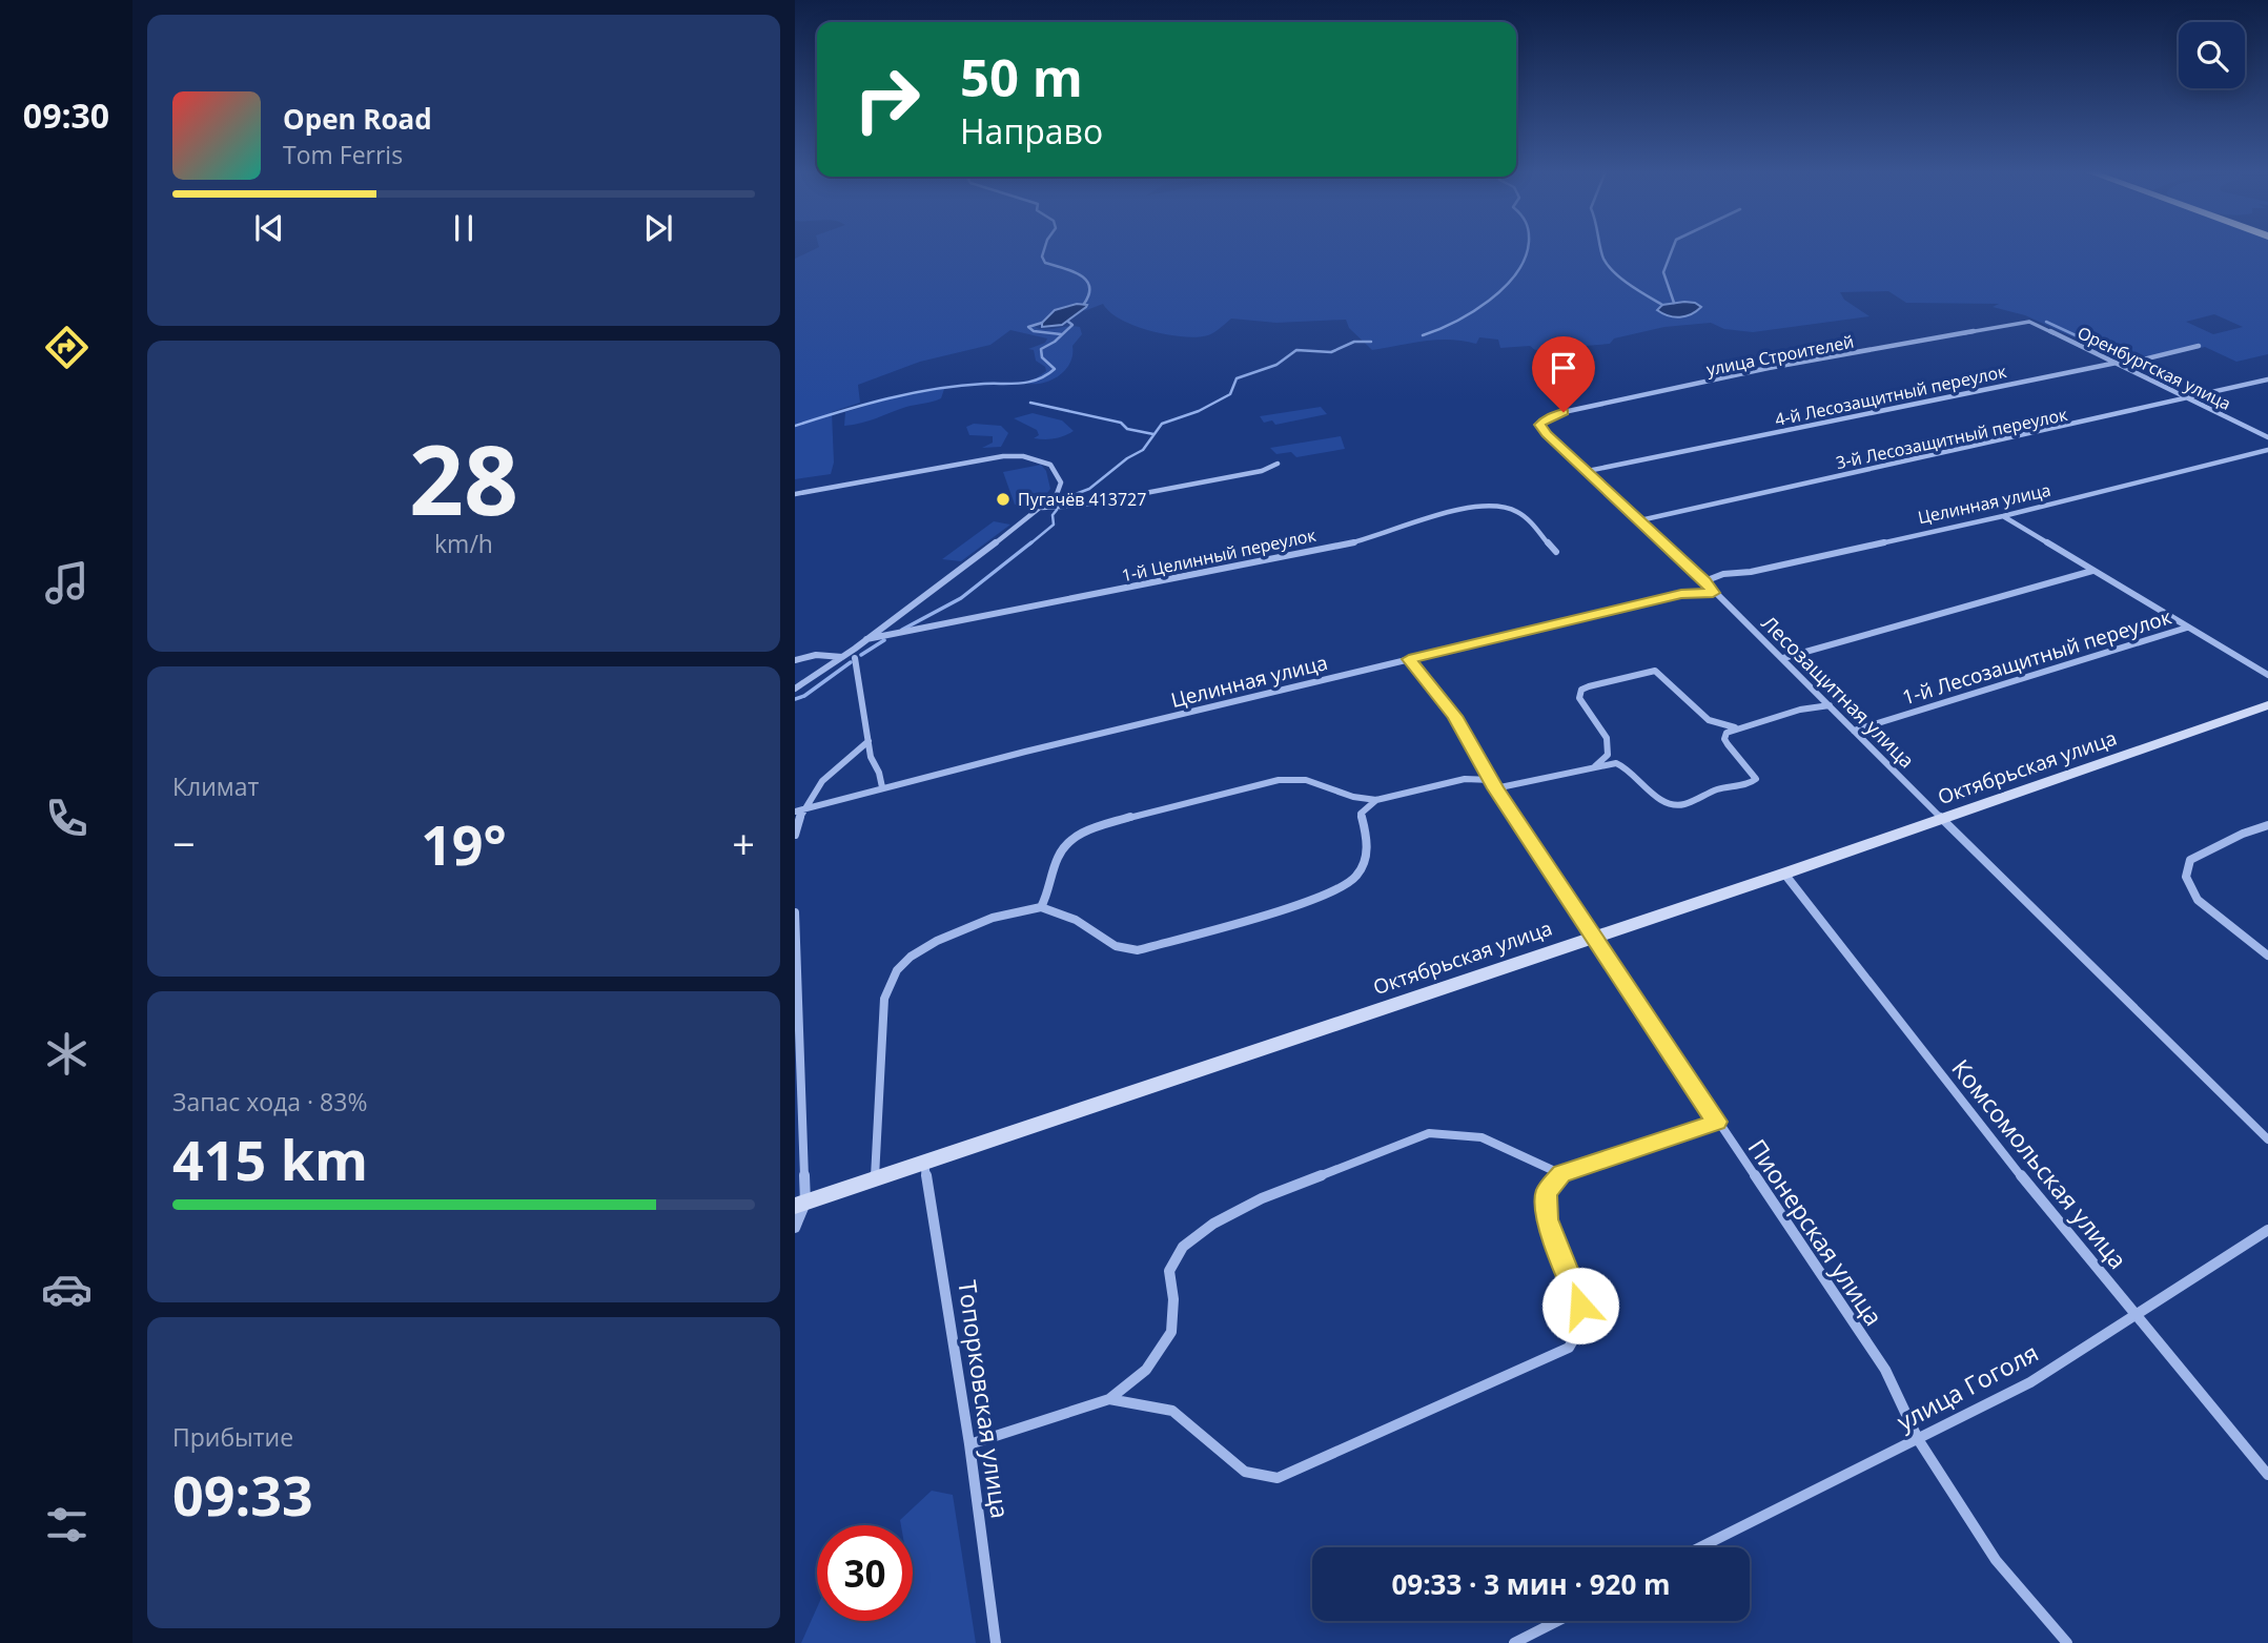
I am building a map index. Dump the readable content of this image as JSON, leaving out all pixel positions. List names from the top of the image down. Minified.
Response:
{"streets":{"street":["улица Строителей","Оренбургская улица","4-й Лесозащитный переулок","3-й Лесозащитный переулок","Целинная улица","1-й Целинный переулок","1-й Лесозащитный переулок","Лесозащитная улица","Октябрьская улица","Комсомольская улица","Пионерская улица","улица Гоголя","Топорковская улица"]},"crossings":[["улица Строителей","Оренбургская улица"],["улица Строителей","Лесозащитная улица"],["Оренбургская улица","4-й Лесозащитный переулок"],["Оренбургская улица","3-й Лесозащитный переулок"],["4-й Лесозащитный переулок","Лесозащитная улица"],["3-й Лесозащитный переулок","Лесозащитная улица"],["Целинная улица","Лесозащитная улица"],["Целинная улица","Пионерская улица"],["1-й Лесозащитный переулок","Лесозащитная улица"],["Лесозащитная улица","Октябрьская улица"],["Октябрьская улица","Комсомольская улица"],["Октябрьская улица","Пионерская улица"],["Октябрьская улица","Топорковская улица"],["Комсомольская улица","улица Гоголя"],["Пионерская улица","улица Гоголя"]],"places":["Пугачёв 413727"],"page":{"tabs":"09:30","turn":["50 m","Направо"],"song":["Open Road","Tom Ferris"],"tile":[["28","km/h"],"Климат",["Запас хода · 83%","415 km"],["Прибытие","09:33"]],"heat":["−","19°","+"],"limit":"30","trip":"09:33 · 3 мин · 920 m"}}
